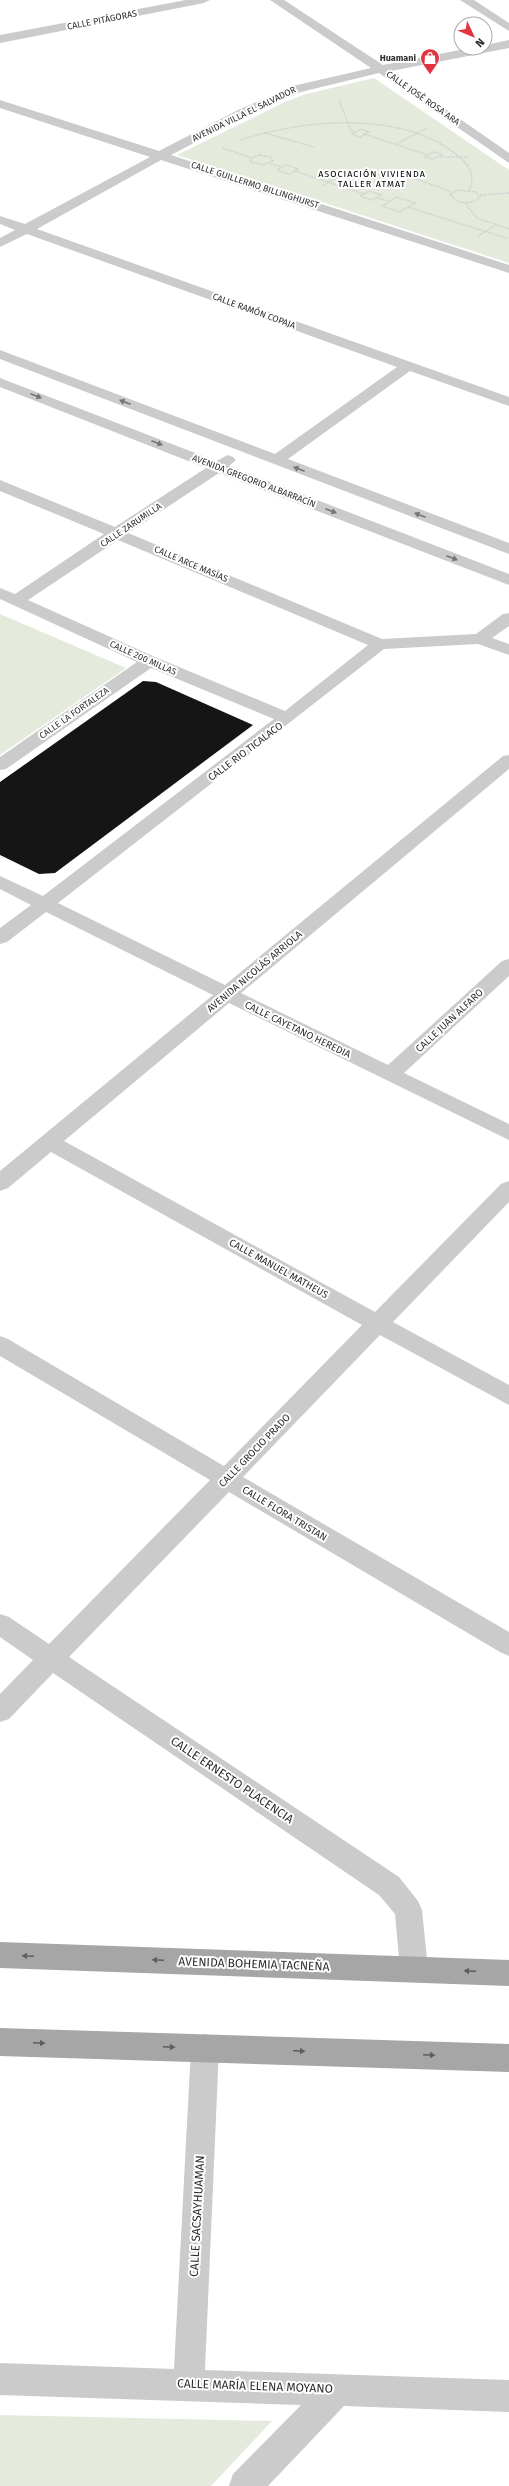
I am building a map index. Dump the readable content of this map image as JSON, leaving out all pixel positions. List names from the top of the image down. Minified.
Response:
{"streets":{"main road":["AVENIDA BOHEMIA TACNEÑA"],"street":["CALLE PITÁGORAS","CALLE JOSÉ ROSA ARA","AVENIDA VILLA EL SALVADOR","CALLE GUILLERMO BILLINGHURST","CALLE RAMÓN COPAJA","AVENIDA GREGORIO ALBARRACÍN","CALLE ZARUMILLA","CALLE ARCE MASÍAS","CALLE 200 MILLAS","CALLE LA FORTALEZA","CALLE RIO TICALACO","AVENIDA NICOLÁS ARRIOLA","CALLE JUAN ALFARO","CALLE CAYETANO HEREDIA","CALLE MANUEL MATHEUS","CALLE GROCIO PRADO","CALLE FLORA TRISTAN","CALLE ERNESTO PLACENCIA","CALLE SACSAYHUAMAN","CALLE MARÍA ELENA MOYANO"]},"crossings":[["CALLE JOSÉ ROSA ARA","AVENIDA VILLA EL SALVADOR"],["AVENIDA VILLA EL SALVADOR","CALLE GUILLERMO BILLINGHURST"],["AVENIDA VILLA EL SALVADOR","CALLE RAMÓN COPAJA"],["AVENIDA GREGORIO ALBARRACÍN","CALLE ZARUMILLA"],["CALLE ZARUMILLA","CALLE ARCE MASÍAS"],["CALLE ZARUMILLA","CALLE 200 MILLAS"],["CALLE ARCE MASÍAS","CALLE RIO TICALACO"],["CALLE 200 MILLAS","CALLE LA FORTALEZA"],["CALLE 200 MILLAS","CALLE RIO TICALACO"],["CALLE RIO TICALACO","CALLE CAYETANO HEREDIA"],["AVENIDA NICOLÁS ARRIOLA","CALLE CAYETANO HEREDIA"],["AVENIDA NICOLÁS ARRIOLA","CALLE MANUEL MATHEUS"],["CALLE JUAN ALFARO","CALLE CAYETANO HEREDIA"],["CALLE MANUEL MATHEUS","CALLE GROCIO PRADO"],["CALLE GROCIO PRADO","CALLE FLORA TRISTAN"],["CALLE GROCIO PRADO","CALLE ERNESTO PLACENCIA"],["CALLE ERNESTO PLACENCIA","AVENIDA BOHEMIA TACNEÑA"],["CALLE SACSAYHUAMAN","CALLE MARÍA ELENA MOYANO"]],"districts":["ASOCIACIÓN VIVIENDA TALLER ATMAT"],"places":{"shop":["Huamani"]},"north":"bottom right"}
